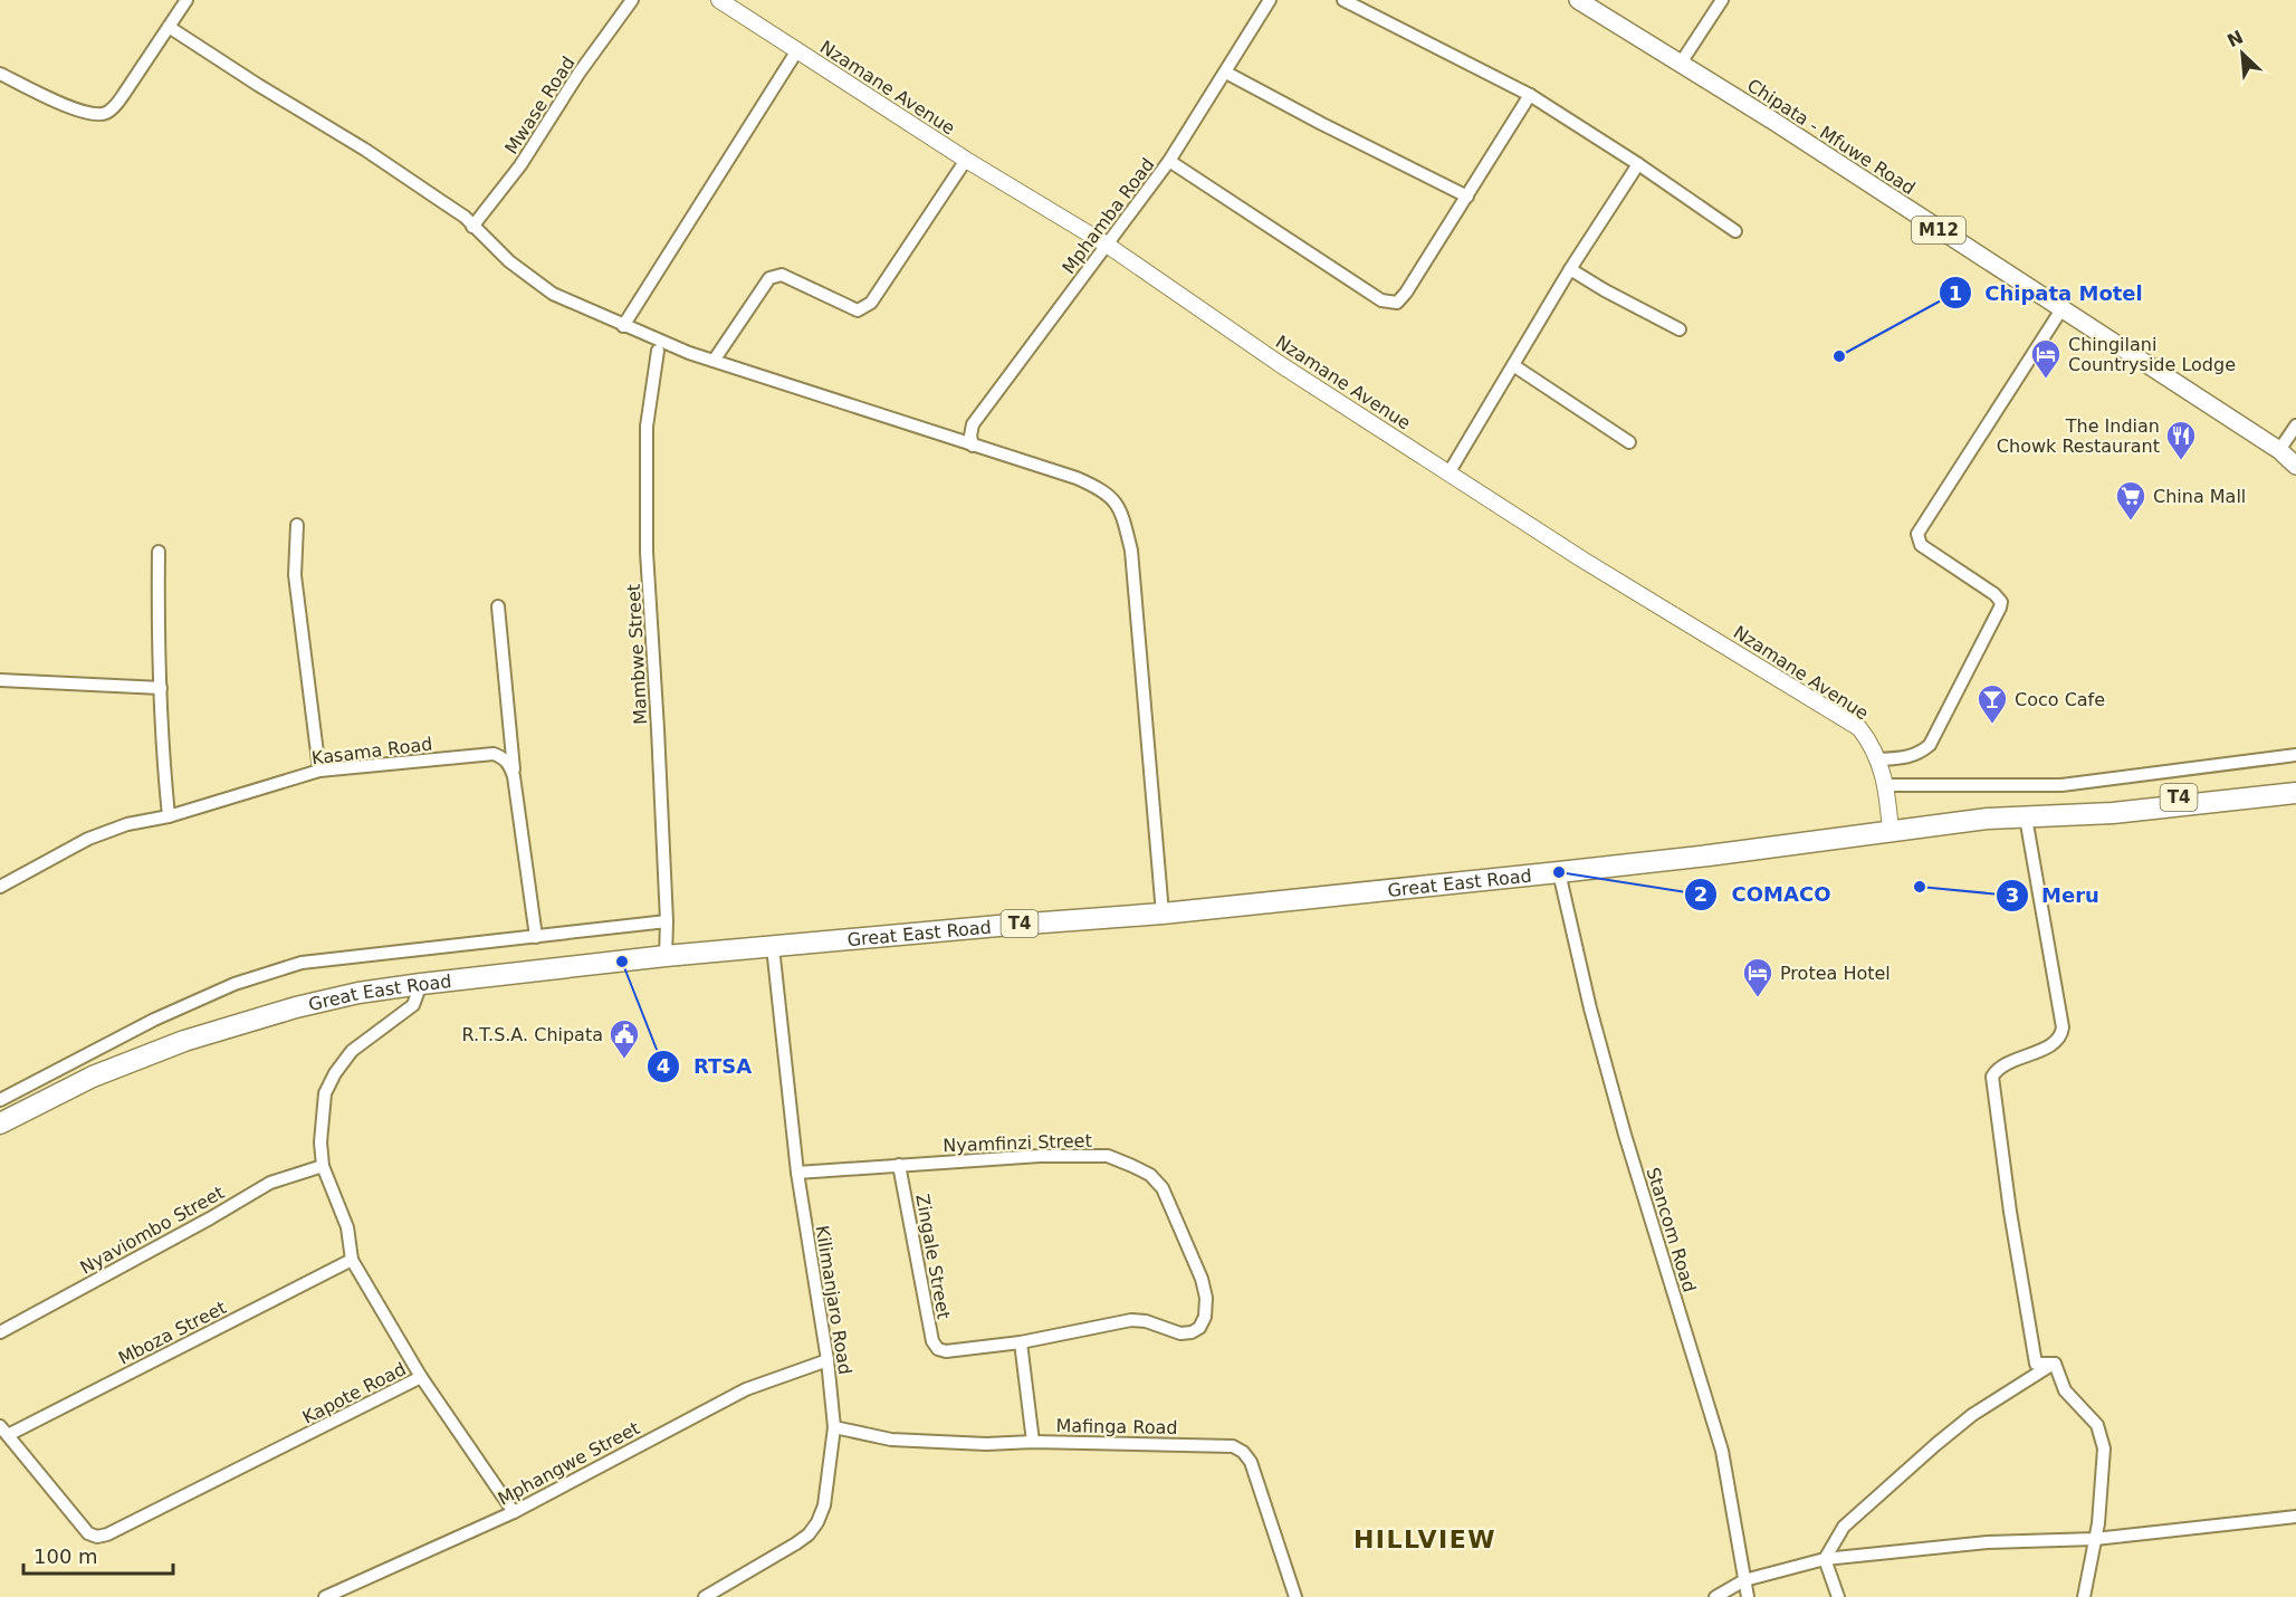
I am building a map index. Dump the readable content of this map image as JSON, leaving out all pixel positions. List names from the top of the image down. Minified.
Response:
{"streets":{"highway":["T4","Great East Road"],"main road":["Chipata - Mfuwe Road","M12"],"street":["Nzamane Avenue","Mwase Road","Mphamba Road","Mambwe Street","Kasama Road","Nyamfinzi Street","Nyaviombo Street","Stancom Road","Zingale Street","Kilimanjaro Road","Mboza Street","Kapote Road","Mafinga Road","Mphangwe Street"]},"crossings":[["Nzamane Avenue","Mphamba Road"],["Nzamane Avenue","Great East Road"],["Mambwe Street","Great East Road"],["Great East Road","Stancom Road"],["Great East Road","Kilimanjaro Road"],["Great East Road","Kapote Road"],["Nyamfinzi Street","Zingale Street"],["Nyamfinzi Street","Kilimanjaro Road"],["Nyaviombo Street","Kapote Road"],["Kilimanjaro Road","Mafinga Road"],["Kilimanjaro Road","Mphangwe Street"],["Mboza Street","Kapote Road"]],"districts":["HILLVIEW"],"places":{"other":["Chipata Motel","COMACO","Meru","RTSA"],"hotel":["Chingilani Countryside Lodge","Protea Hotel"],"restaurant":["The Indian Chowk Restaurant"],"supermarket":["China Mall"],"bar":["Coco Cafe"],"public building":["R.T.S.A. Chipata"]},"scale_bar":"100 m","north":"top left"}
